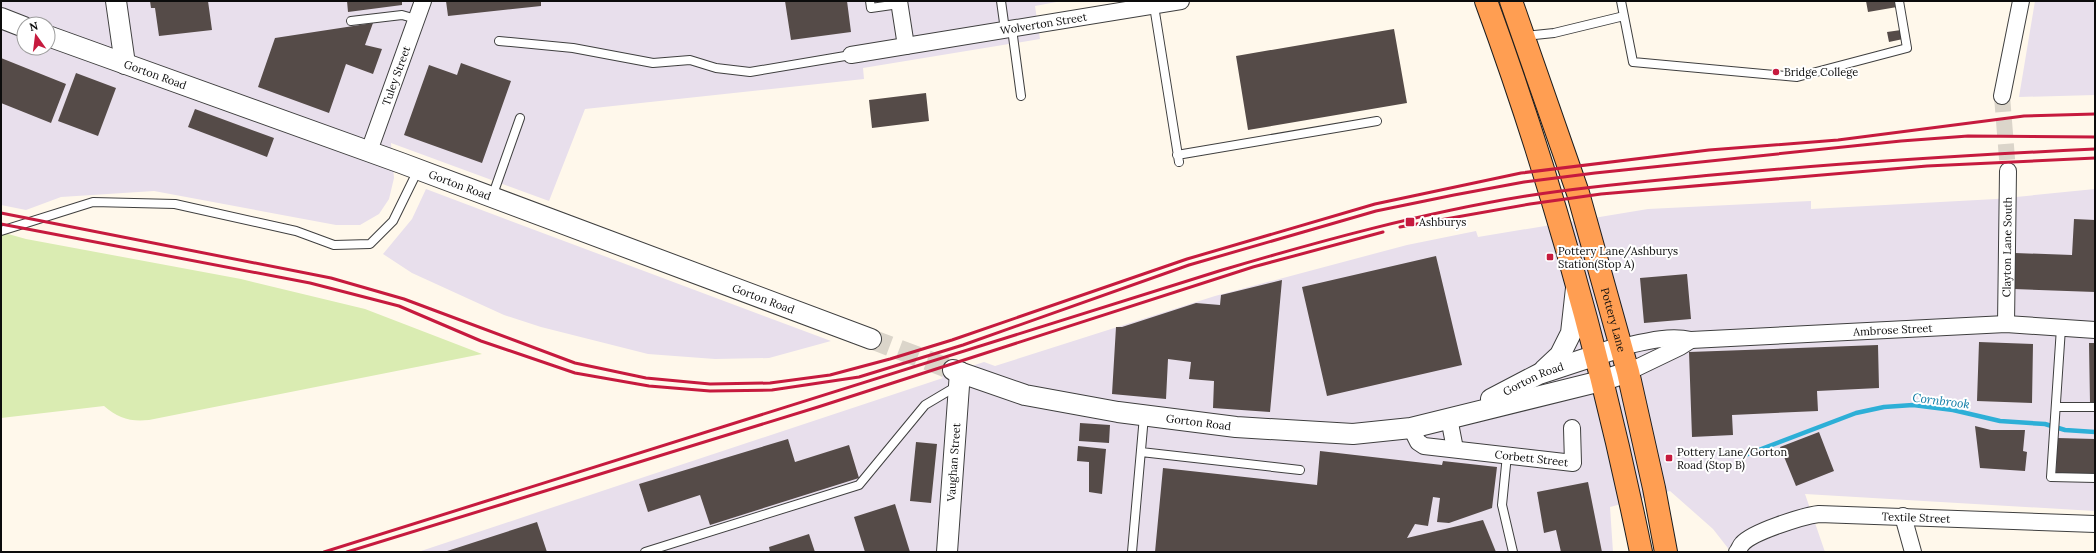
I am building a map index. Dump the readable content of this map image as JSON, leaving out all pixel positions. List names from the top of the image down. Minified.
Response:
{"streets":{"highway":["Pottery Lane"],"street":["Wolverton Street","Gorton Road","Tuley Street","Clayton Lane South","Ambrose Street","Corbett Street","Vaughan Street","Textile Street"]},"crossings":[["Gorton Road","Tuley Street"],["Gorton Road","Pottery Lane"],["Gorton Road","Ambrose Street"],["Gorton Road","Corbett Street"],["Gorton Road","Vaughan Street"],["Clayton Lane South","Ambrose Street"],["Pottery Lane","Ambrose Street"]],"water":["Cornbrook"],"places":{"other":["Bridge College"],"transit":["Ashburys","Pottery Lane/Ashburys Station(Stop A)","Pottery Lane/Gorton Road (Stop B)"]},"north":"top"}
